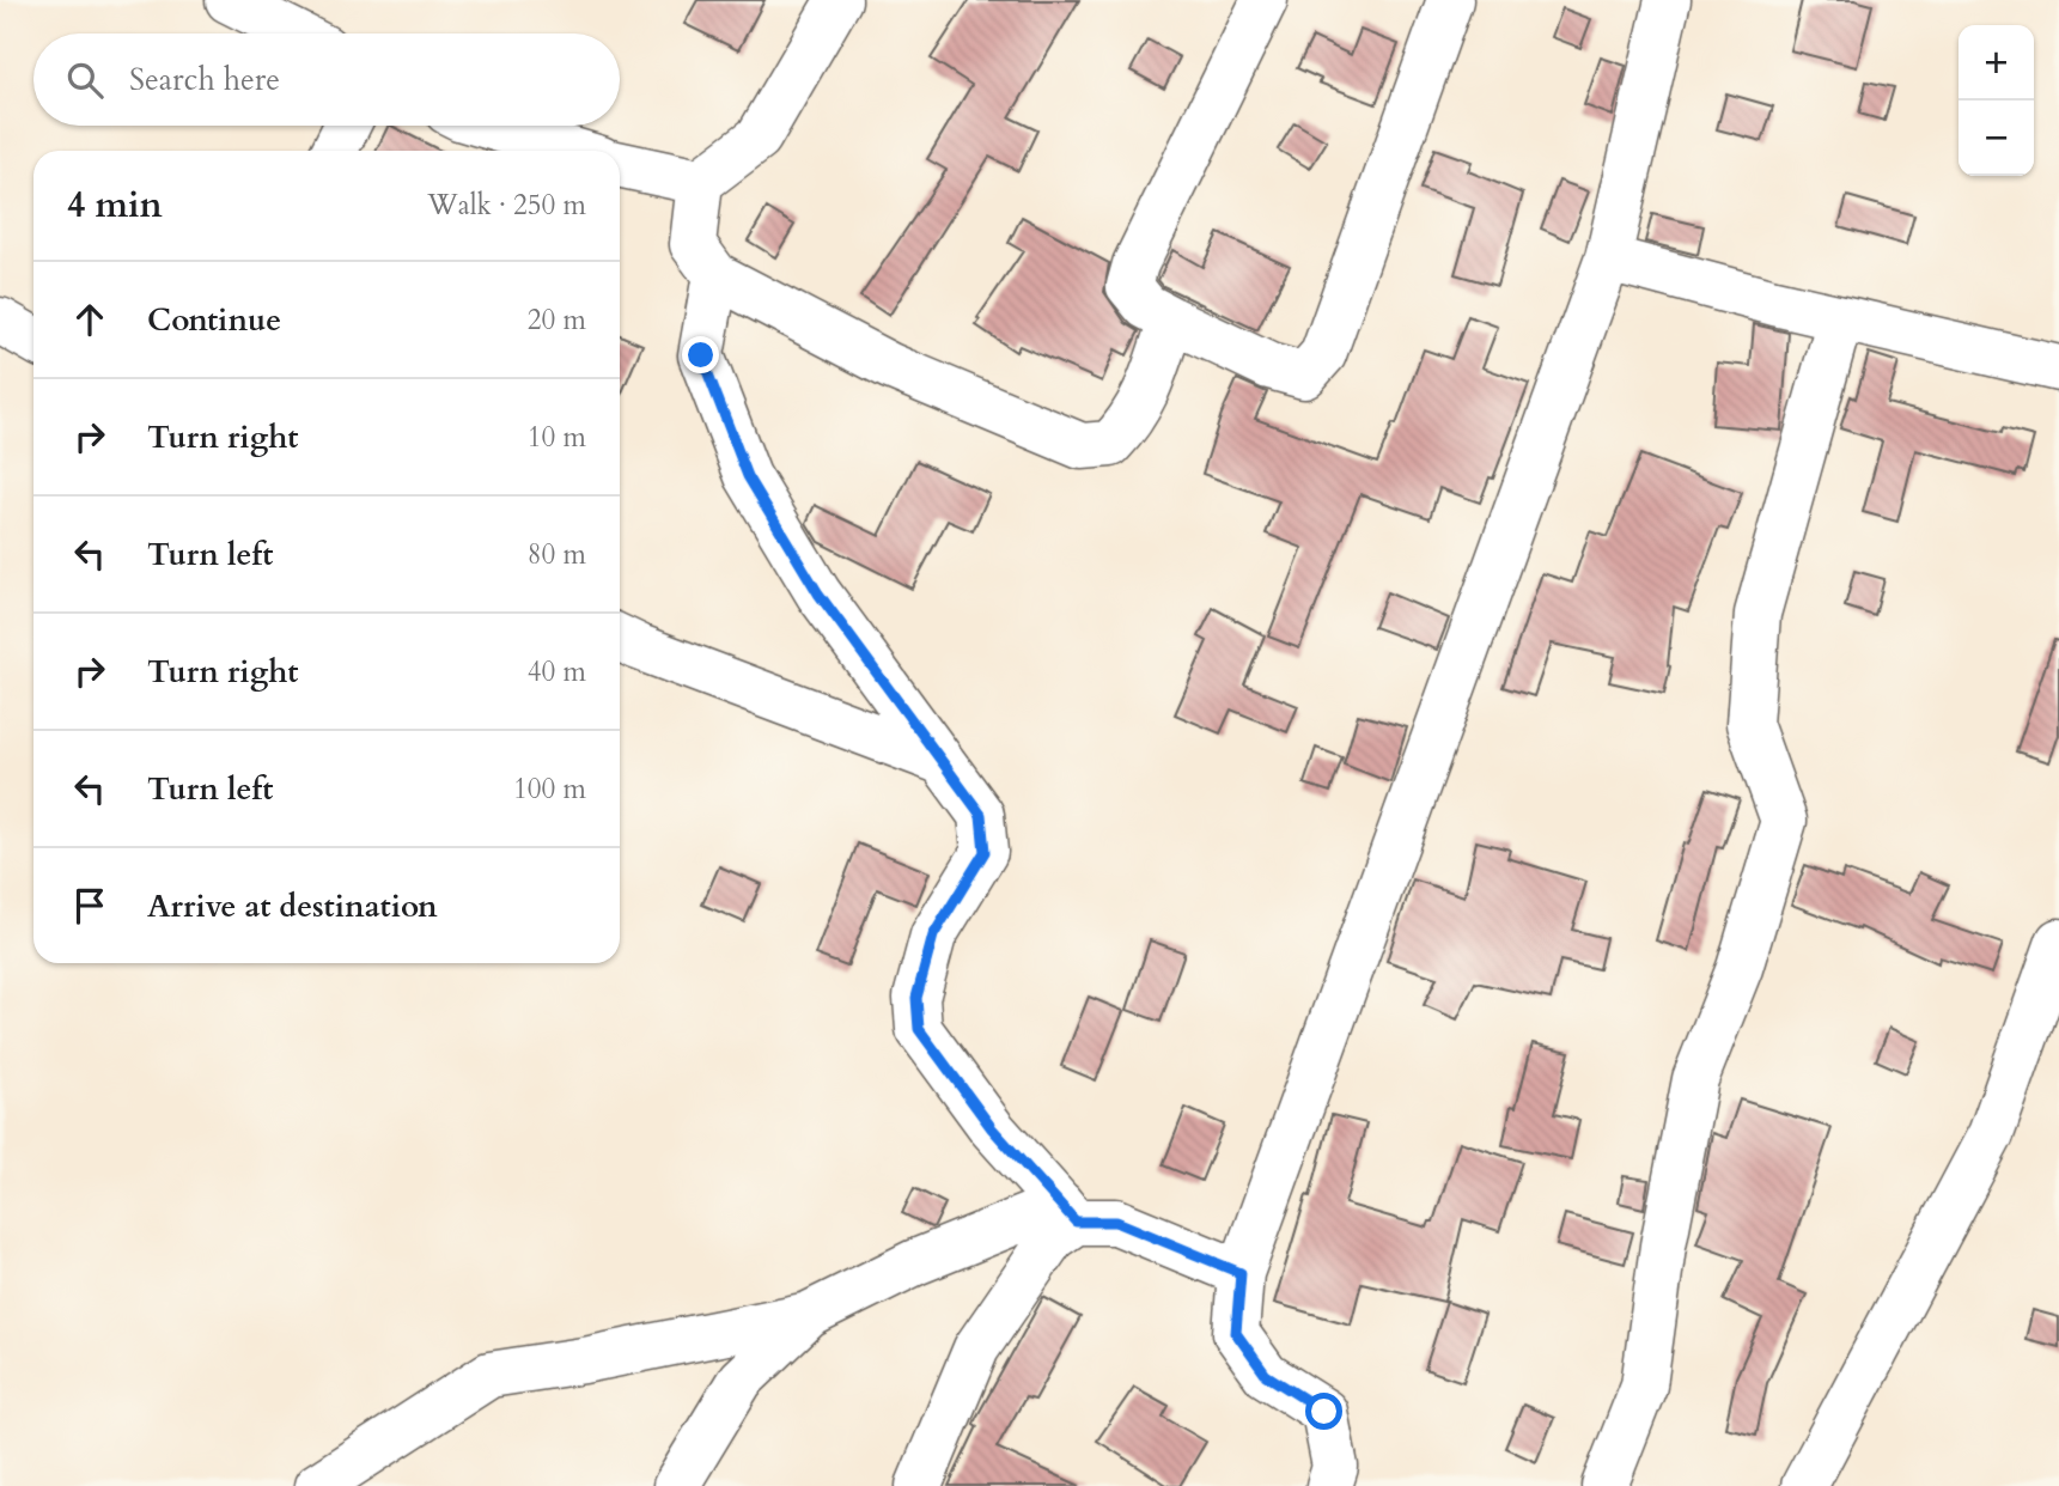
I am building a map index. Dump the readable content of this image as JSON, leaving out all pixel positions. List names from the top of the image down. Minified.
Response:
{"page":{"map_buttons":["+","−"],"search":"Search here","heading":["4 min","Walk · 250 m"],"list":[["Continue","20 m"],["Turn right","10 m"],["Turn left","80 m"],["Turn right","40 m"],["Turn left","100 m"],"Arrive at destination"]}}
